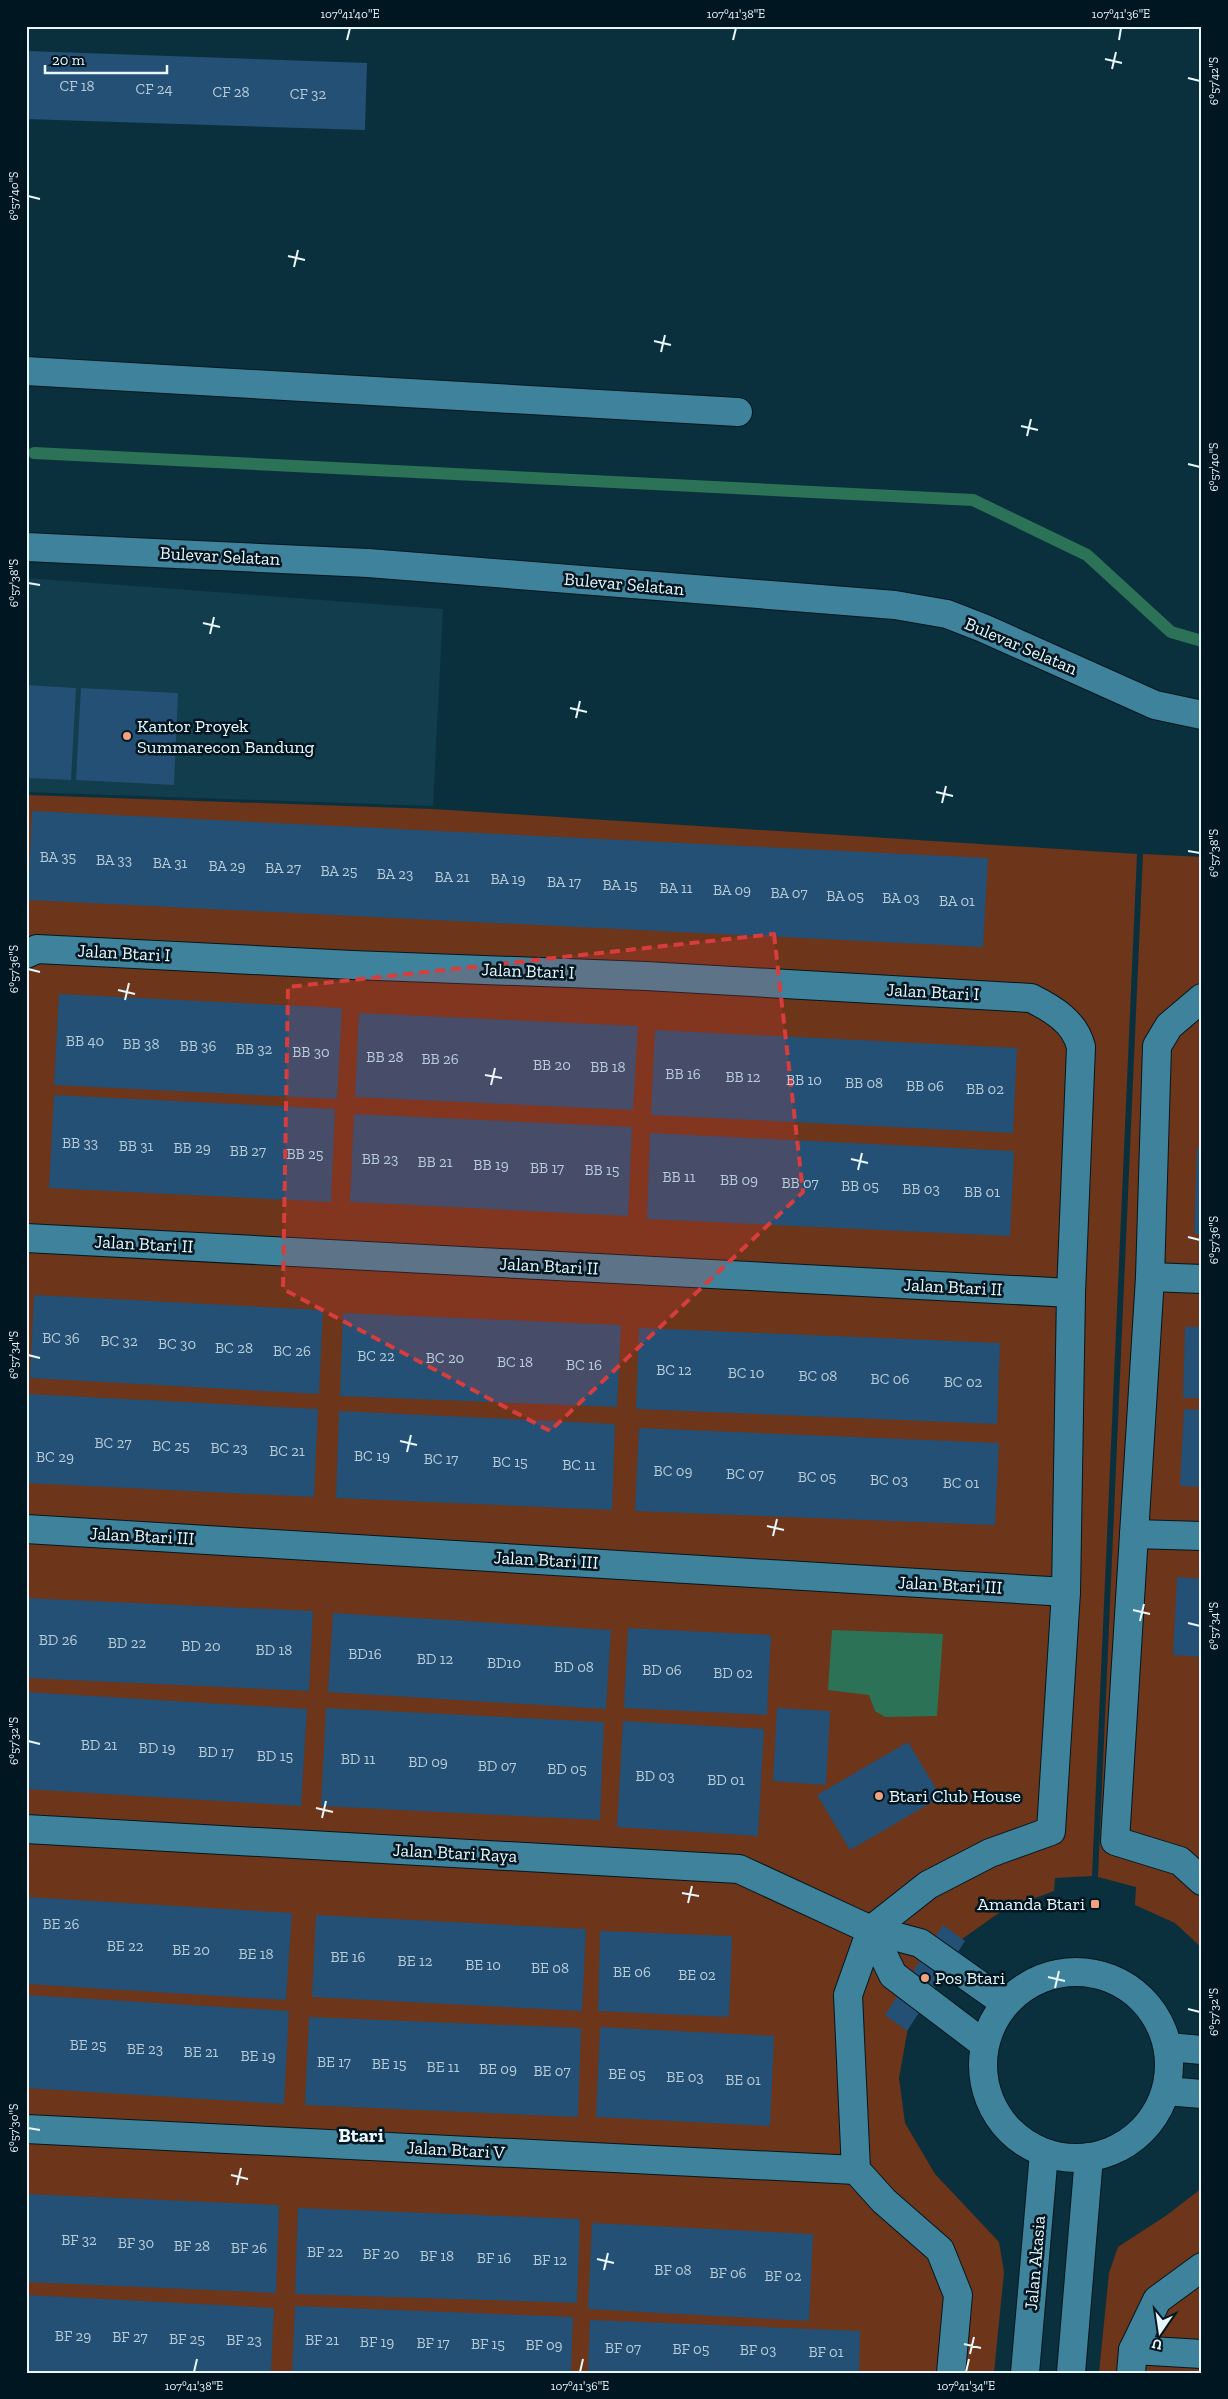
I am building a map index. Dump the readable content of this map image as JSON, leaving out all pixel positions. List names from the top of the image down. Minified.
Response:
{"streets":{"street":["Bulevar Selatan","Jalan Btari I","Jalan Btari II","Jalan Btari III","Jalan Btari Raya","Jalan Btari V","Jalan Akasia"]},"crossings":[["Jalan Btari I","Jalan Btari II"]],"districts":["Btari"],"places":{"other":["Kantor Proyek Summarecon Bandung","Btari Club House","Pos Btari"],"transit":["Amanda Btari"]},"house_numbers":["CF 18","CF 24","CF 28","CF 32","BA 35","BA 33","BA 31","BA 29","BA 27","BA 25","BA 23","BA 21","BA 19","BA 17","BA 15","BA 11","BA 09","BA 07","BA 05","BA 03","BA 01","BB 40","BB 38","BB 36","BB 32","BB 30","BB 28","BB 26","BB 20","BB 18","BB 16","BB 12","BB 10","BB 08","BB 06","BB 02","BB 33","BB 31","BB 29","BB 27","BB 25","BB 23","BB 21","BB 19","BB 17","BB 15","BB 11","BB 09","BB 07","BB 05","BB 03","BB 01","BC 36","BC 32","BC 30","BC 28","BC 26","BC 22","BC 20","BC 18","BC 16","BC 12","BC 10","BC 08","BC 06","BC 02","BC 27","BC 25","BC 23","BC 21","BC 19","BC 29","BC 17","BC 15","BC 11","BC 09","BC 07","BC 05","BC 03","BC 01","BD 26","BD 22","BD 20","BD 18","BD16","BD 12","BD10","BD 08","BD 06","BD 02","BD 21","BD 19","BD 17","BD 15","BD 11","BD 09","BD 07","BD 05","BD 03","BD 01","BE 26","BE 22","BE 20","BE 18","BE 16","BE 12","BE 10","BE 08","BE 06","BE 02","BE 25","BE 23","BE 21","BE 19","BE 17","BE 15","BE 11","BE 09","BE 07","BE 05","BE 03","BE 01","BF 32","BF 30","BF 28","BF 26","BF 22","BF 20","BF 18","BF 16","BF 12","BF 08","BF 06","BF 02","BF 29","BF 27","BF 25","BF 23","BF 21","BF 19","BF 17","BF 15","BF 09","BF 07","BF 05","BF 03","BF 01"],"scale_bar":"20 m","north":"bottom","coordinates":["107°41'40\"E","107°41'38\"E","107°41'36\"E","6°57'42\"S","6°57'40\"S","6°57'38\"S","6°57'36\"S","6°57'34\"S","6°57'32\"S","6°57'30\"S","107°41'34\"E"]}
